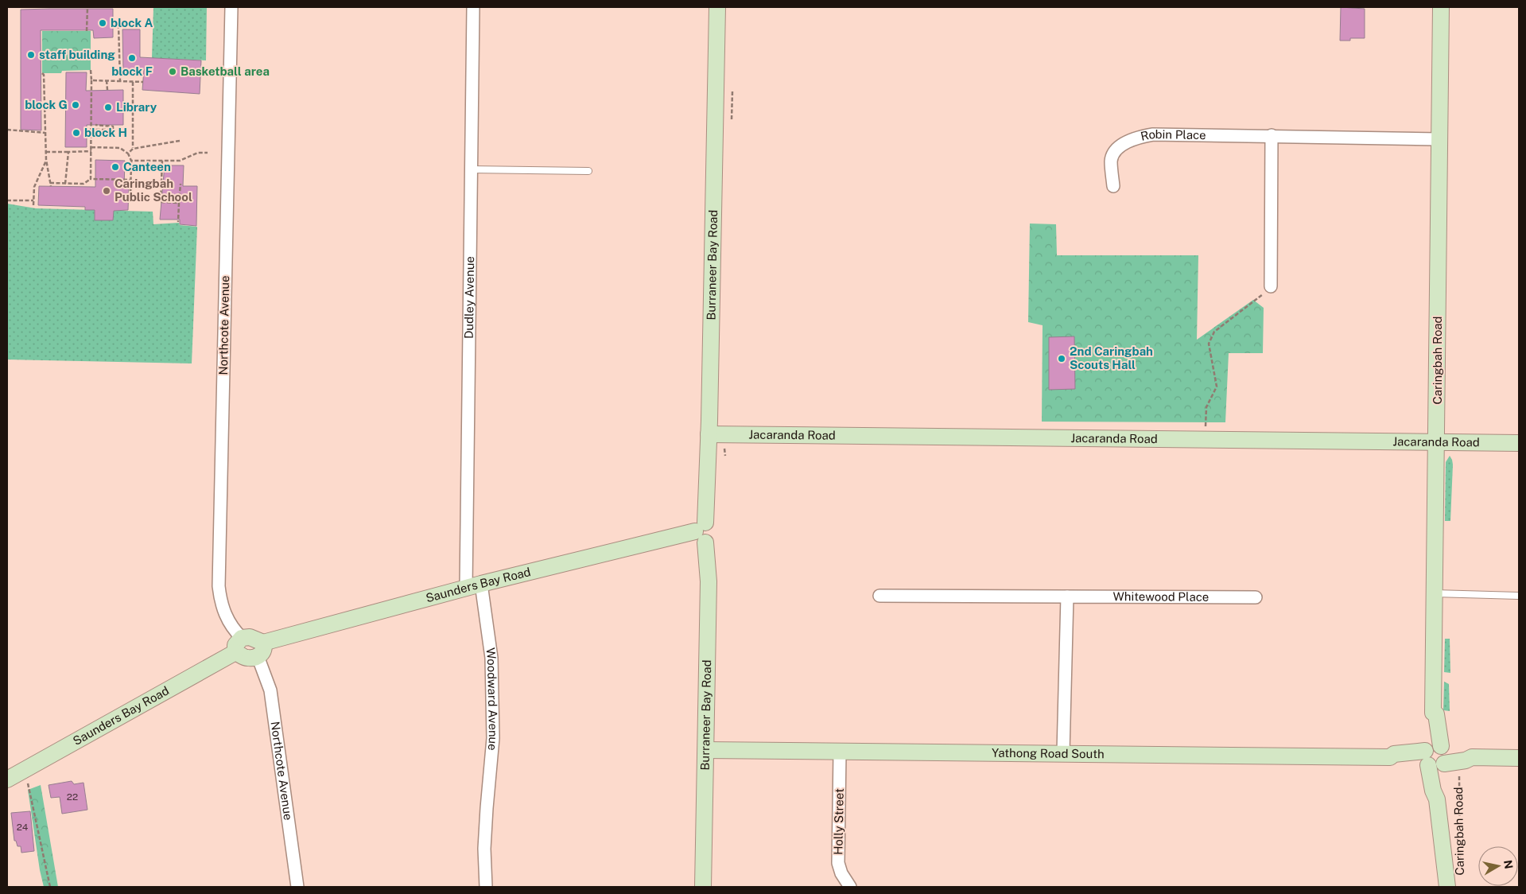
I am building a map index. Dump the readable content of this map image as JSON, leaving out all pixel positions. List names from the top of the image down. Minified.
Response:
{"streets":{"street":["Robin Place","Burraneer Bay Road","Dudley Avenue","Northcote Avenue","Caringbah Road","Jacaranda Road","Saunders Bay Road","Whitewood Place","Woodward Avenue","Yathong Road South","Holly Street"]},"crossings":[["Robin Place","Caringbah Road"],["Burraneer Bay Road","Jacaranda Road"],["Burraneer Bay Road","Saunders Bay Road"],["Burraneer Bay Road","Yathong Road South"],["Dudley Avenue","Saunders Bay Road"],["Northcote Avenue","Saunders Bay Road"],["Caringbah Road","Jacaranda Road"],["Caringbah Road","Yathong Road South"],["Saunders Bay Road","Woodward Avenue"],["Yathong Road South","Holly Street"]],"places":["block A","staff building","block F","Basketball area","block G","Library","block H","Canteen","Caringbah Public School","2nd Caringbah Scouts Hall"],"house_numbers":["22","24"],"north":"right"}
